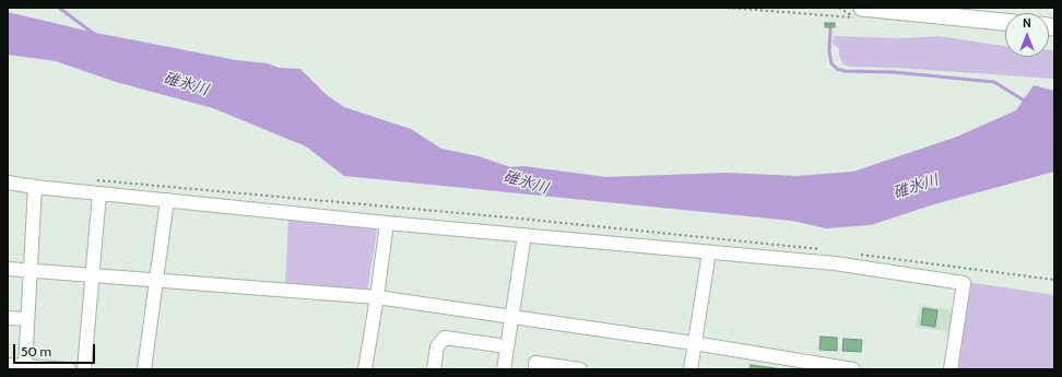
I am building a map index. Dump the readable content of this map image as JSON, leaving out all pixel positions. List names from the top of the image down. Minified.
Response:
{"water":["碓氷川"],"scale_bar":"50 m","north":"top"}
